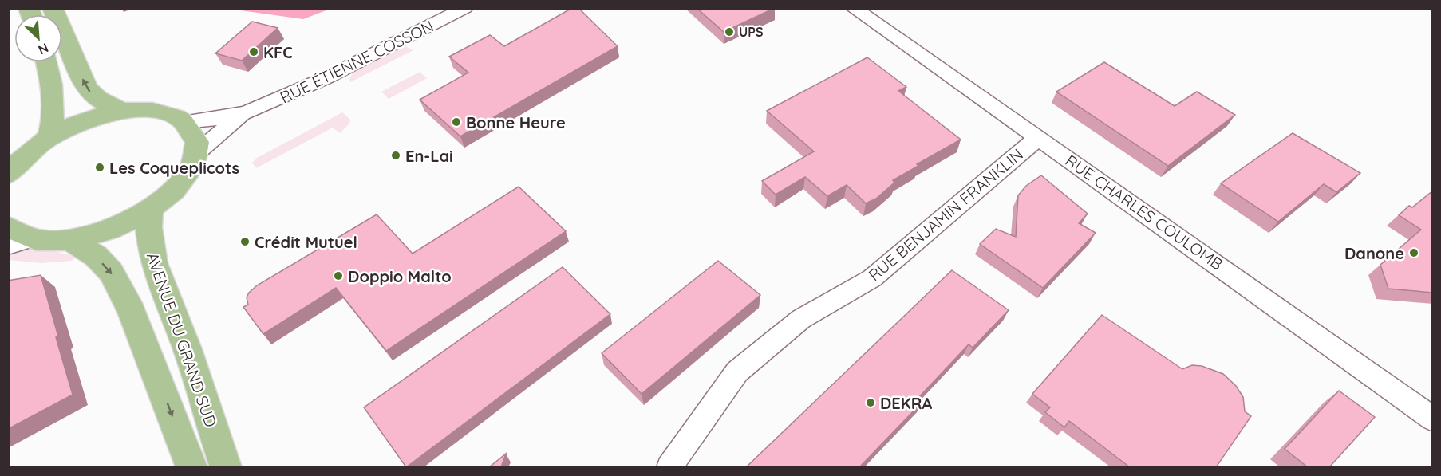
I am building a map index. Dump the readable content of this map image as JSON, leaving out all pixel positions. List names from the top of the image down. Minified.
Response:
{"streets":{"main road":["AVENUE DU GRAND SUD"],"street":["RUE ÉTIENNE COSSON","RUE CHARLES COULOMB","RUE BENJAMIN FRANKLIN"]},"crossings":[["RUE CHARLES COULOMB","RUE BENJAMIN FRANKLIN"]],"places":["UPS","KFC","Bonne Heure","En-Lai","Les Coqueplicots","Crédit Mutuel","Danone","Doppio Malto","DEKRA"],"north":"bottom right"}
